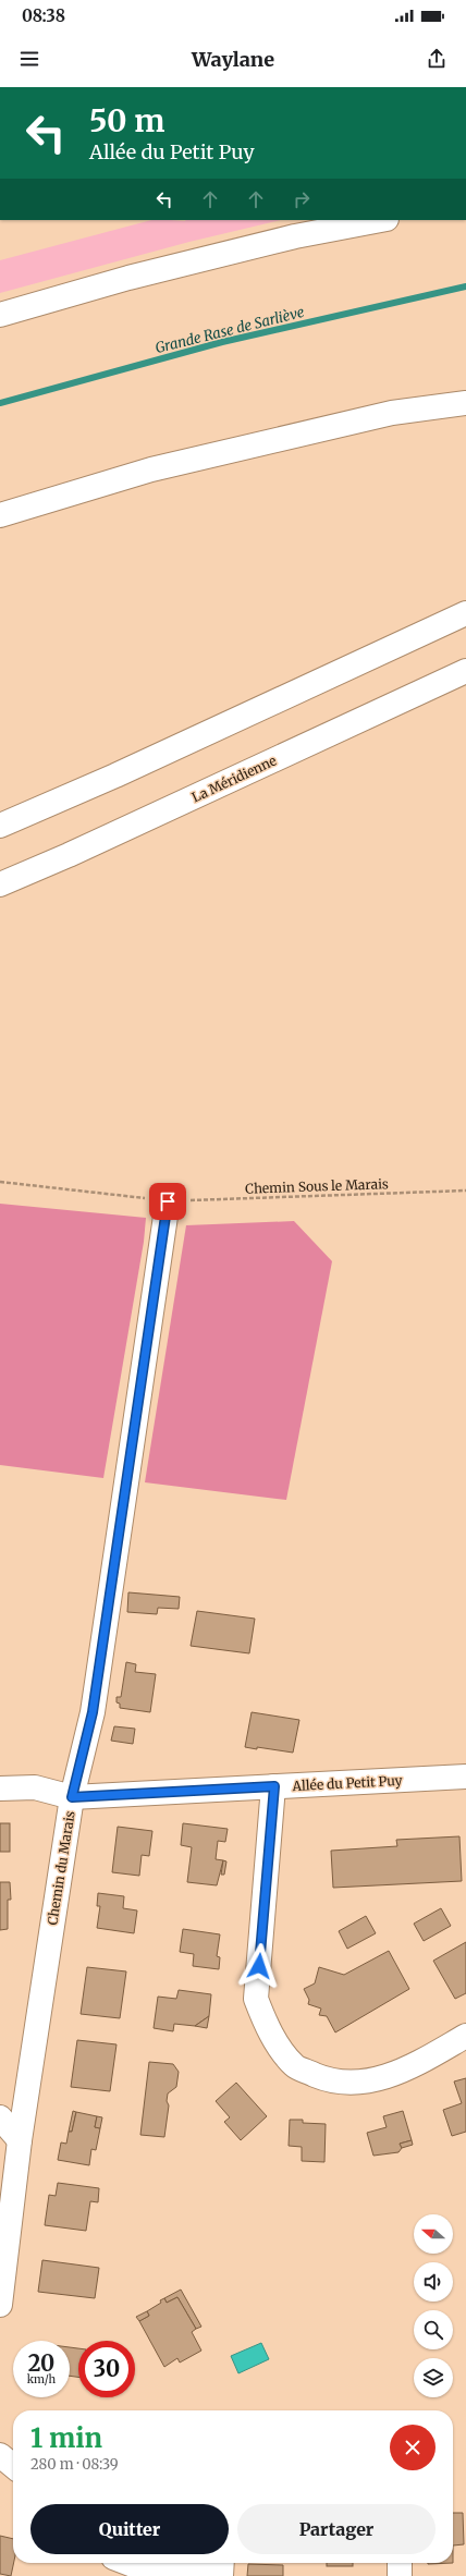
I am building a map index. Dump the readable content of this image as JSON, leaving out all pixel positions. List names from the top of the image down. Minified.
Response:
{"streets":{"main road":["La Méridienne","Allée du Petit Puy","Chemin du Marais"],"path":["Chemin Sous le Marais"]},"crossings":[["Chemin Sous le Marais","Chemin du Marais"],["Allée du Petit Puy","Chemin du Marais"]],"water":["Grande Rase de Sarliève"],"north":"left","page":{"status":"08:38","header":"Waylane","turn":["50 m","Allée du Petit Puy"],"speed":"20 km/h","limit":"30","heading":["1 min","280 m · 08:39"],"buttons":["Quitter","Partager"]}}
